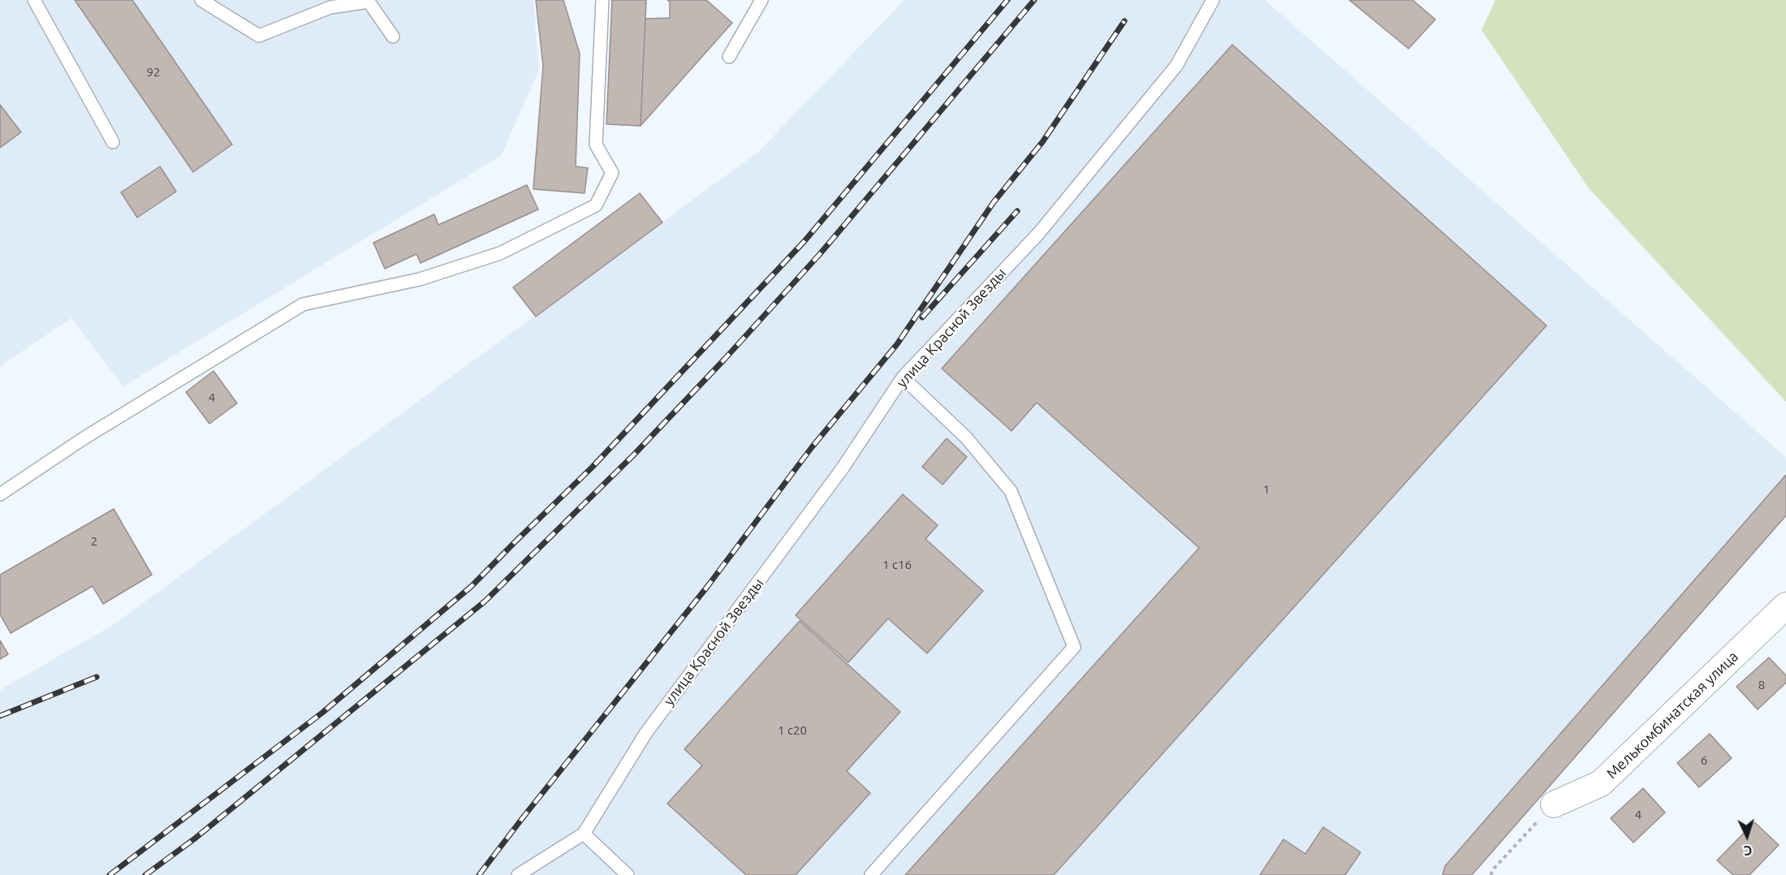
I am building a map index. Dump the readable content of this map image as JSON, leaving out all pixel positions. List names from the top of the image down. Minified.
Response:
{"streets":{"street":["Мелькомбинатская улица"],"lane":["улица Красной Звезды"]},"house_numbers":["92","4","1","2","1 с16","8","1 с20","6","4"],"north":"bottom"}
